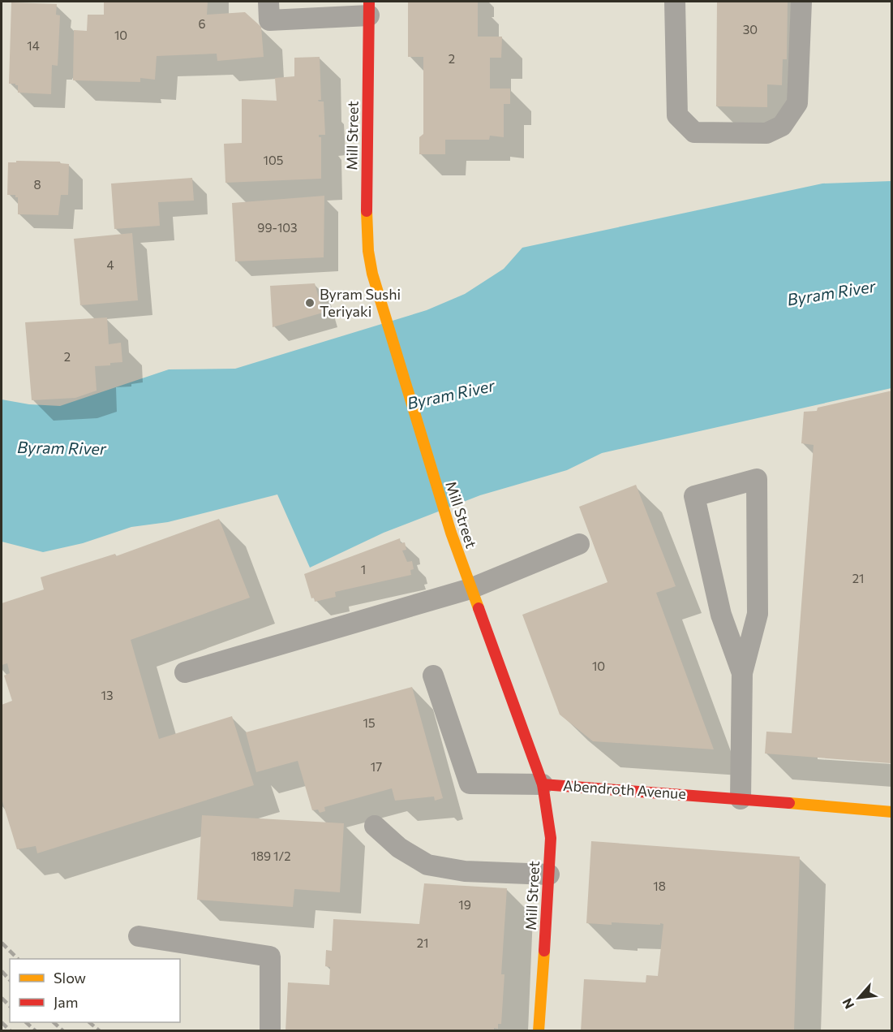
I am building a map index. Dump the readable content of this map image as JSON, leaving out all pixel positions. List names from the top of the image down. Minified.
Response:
{"streets":{"street":["Mill Street","Abendroth Avenue"]},"crossings":[["Mill Street","Abendroth Avenue"]],"water":["Byram River"],"places":["Byram Sushi Teriyaki"],"house_numbers":["6","30","10","14","2","105","8","99-103","4","2","1","21","10","13","15","17","189 1/2","18","19","21"],"legend":["Slow","Jam"],"north":"bottom left"}
